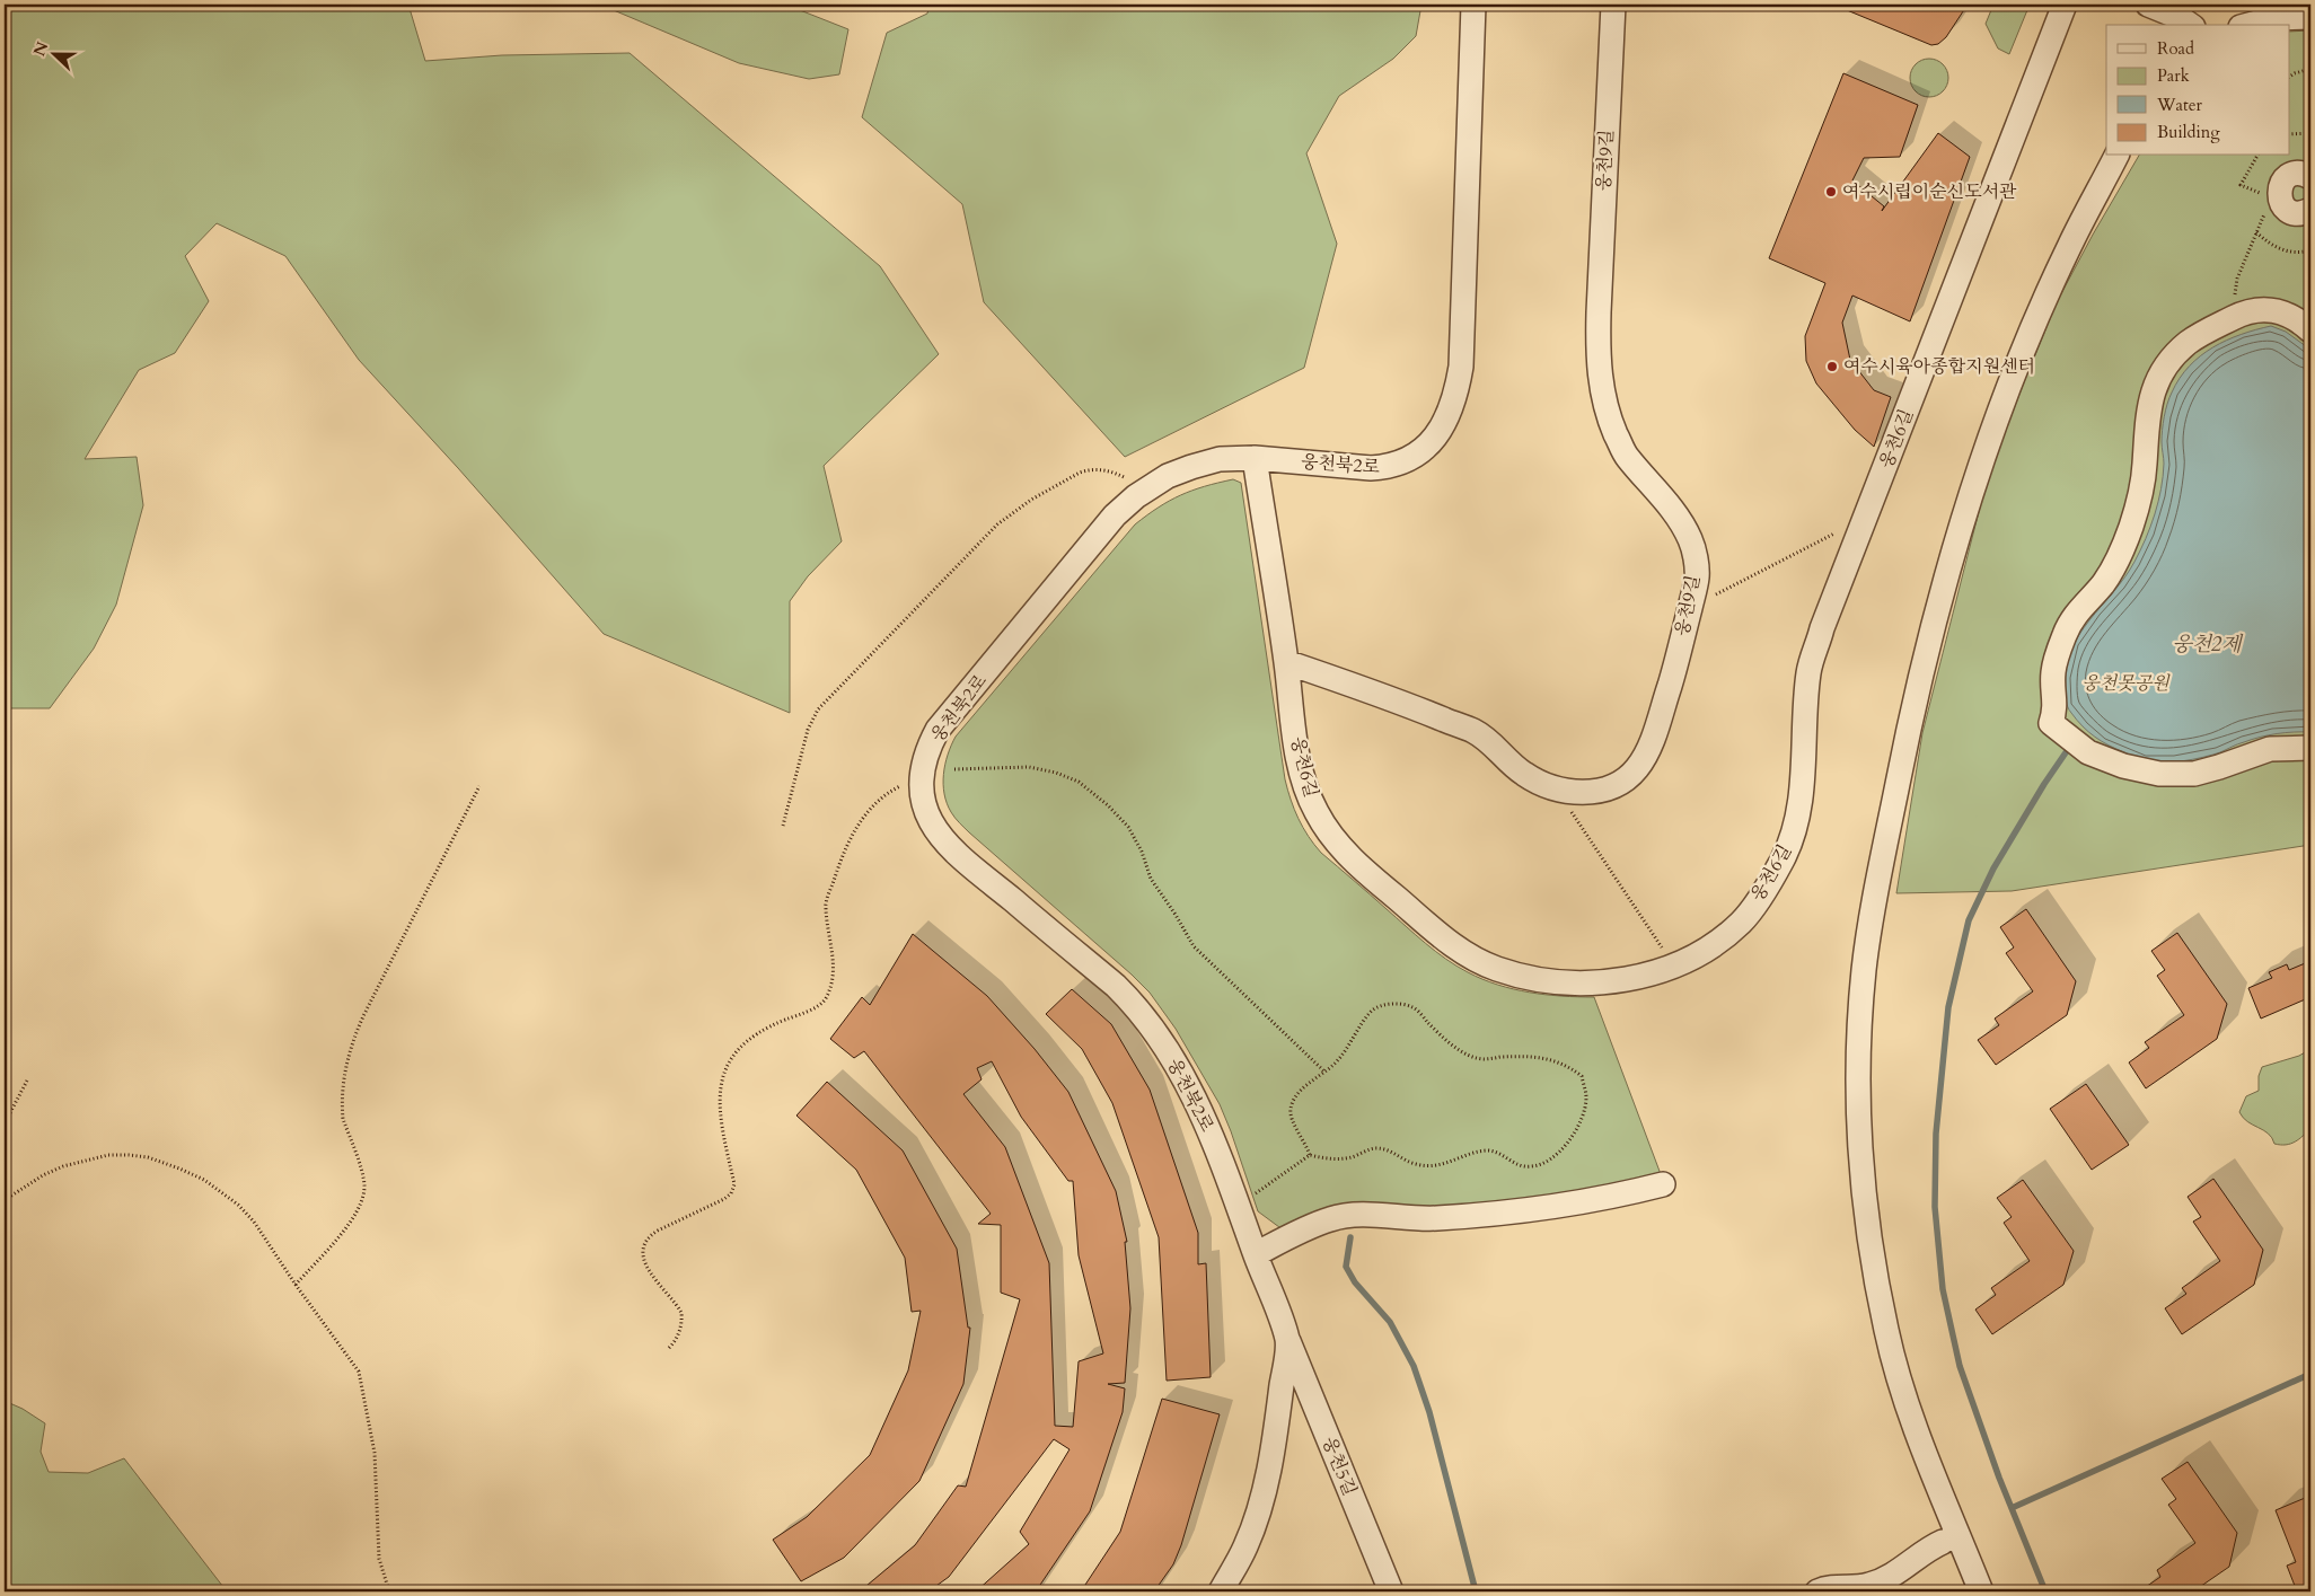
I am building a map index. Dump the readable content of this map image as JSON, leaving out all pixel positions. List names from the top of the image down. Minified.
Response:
{"streets":{"street":["웅천9길","웅천6길","웅천북2로","웅천5길"]},"crossings":[["웅천9길","웅천6길"],["웅천6길","웅천북2로"],["웅천북2로","웅천5길"]],"water":["웅천2제"],"parks":["웅천못공원"],"places":["여수시립이순신도서관","여수시육아종합지원센터"],"legend":["Road","Park","Water","Building"],"north":"left"}
